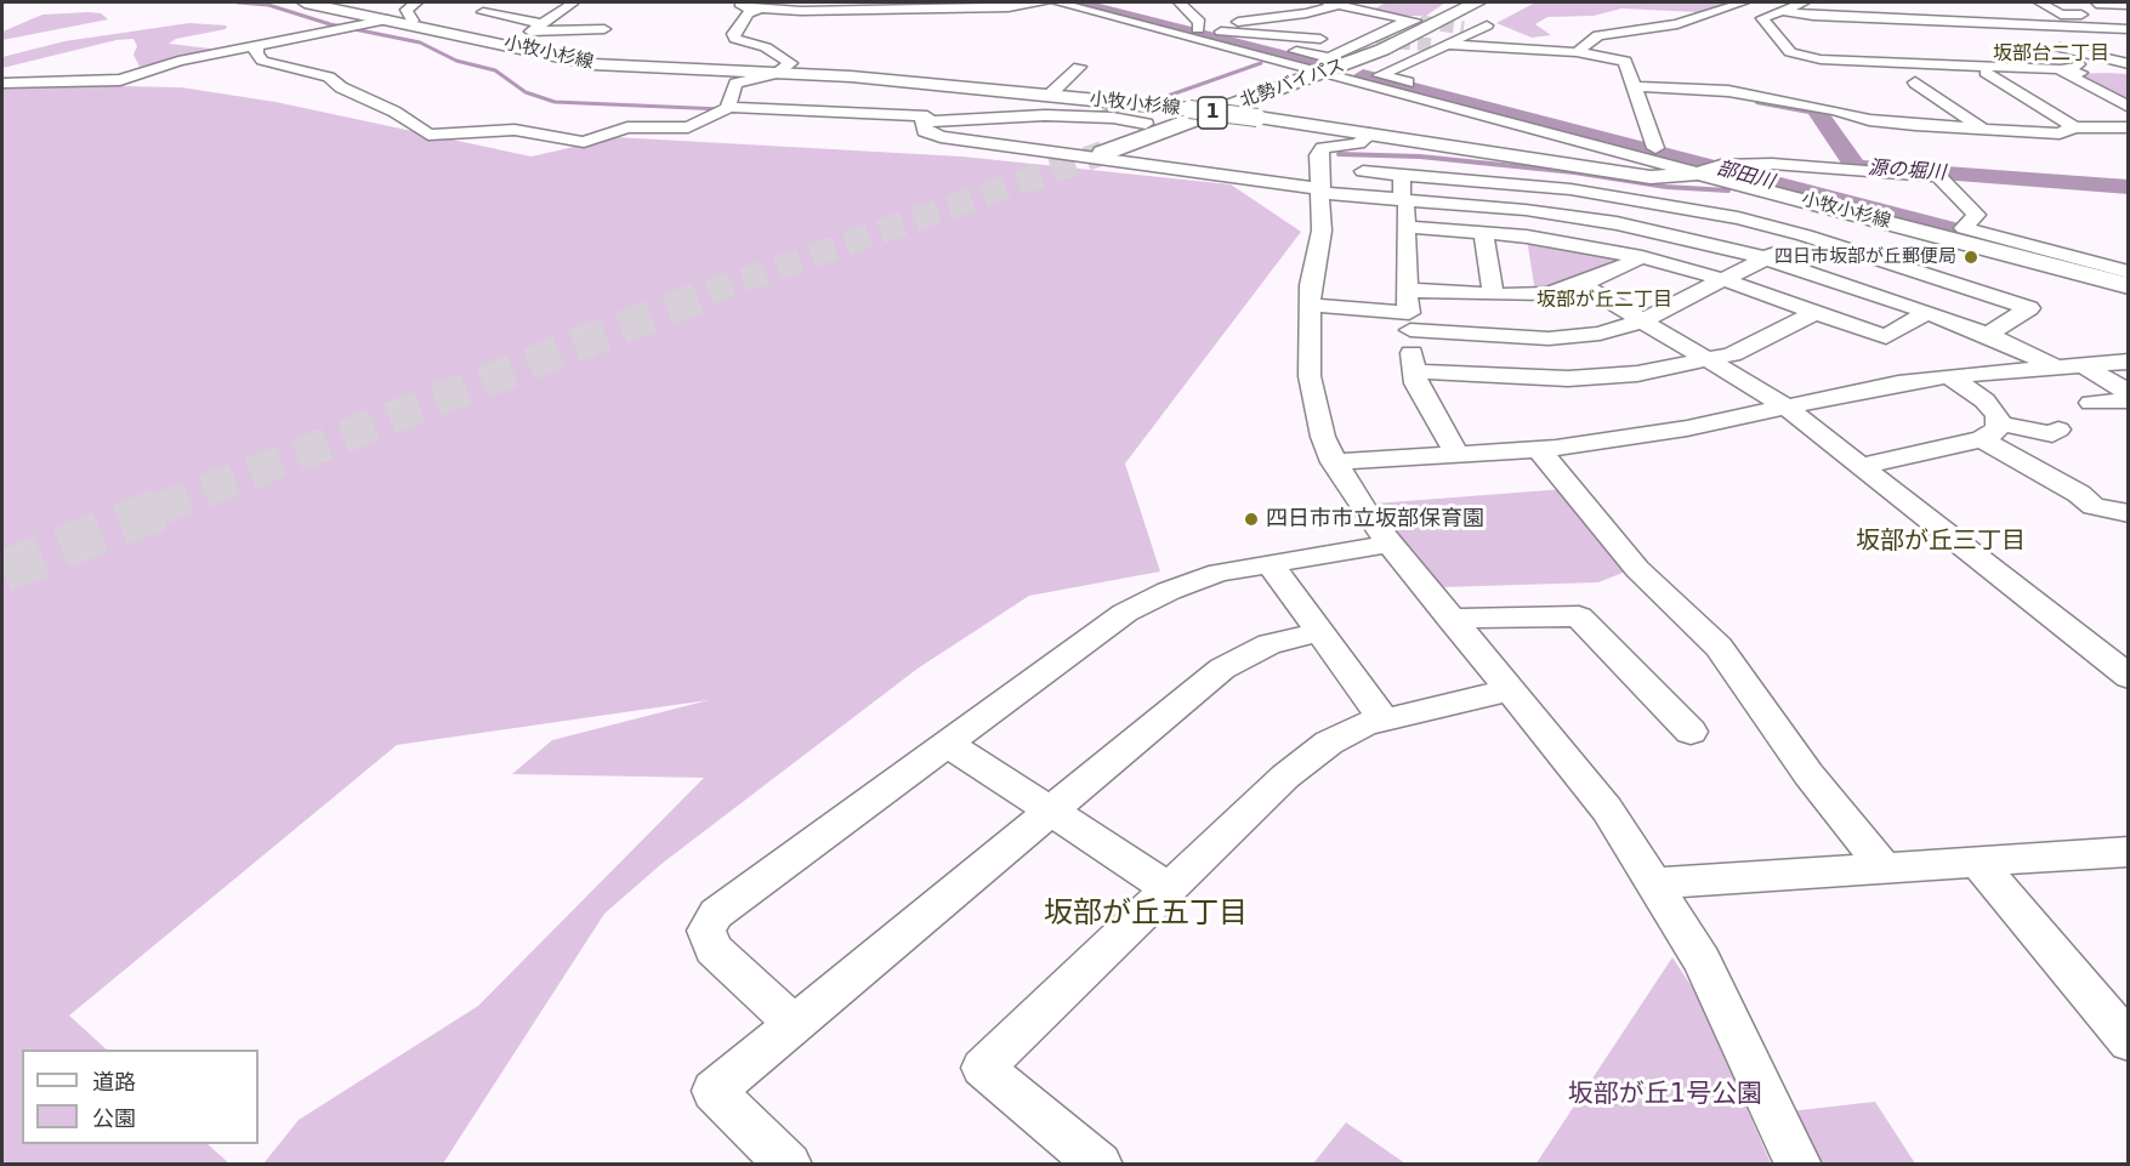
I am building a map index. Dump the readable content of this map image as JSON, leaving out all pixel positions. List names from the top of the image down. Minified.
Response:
{"streets":{"highway":["北勢バイパス","1"],"main road":["小牧小杉線"]},"districts":["坂部台二丁目","坂部が丘二丁目","坂部が丘三丁目","坂部が丘五丁目"],"water":["源の堀川","部田川"],"parks":["坂部が丘1号公園"],"places":["四日市坂部が丘郵便局","四日市市立坂部保育園"],"legend":["道路","公園"]}
